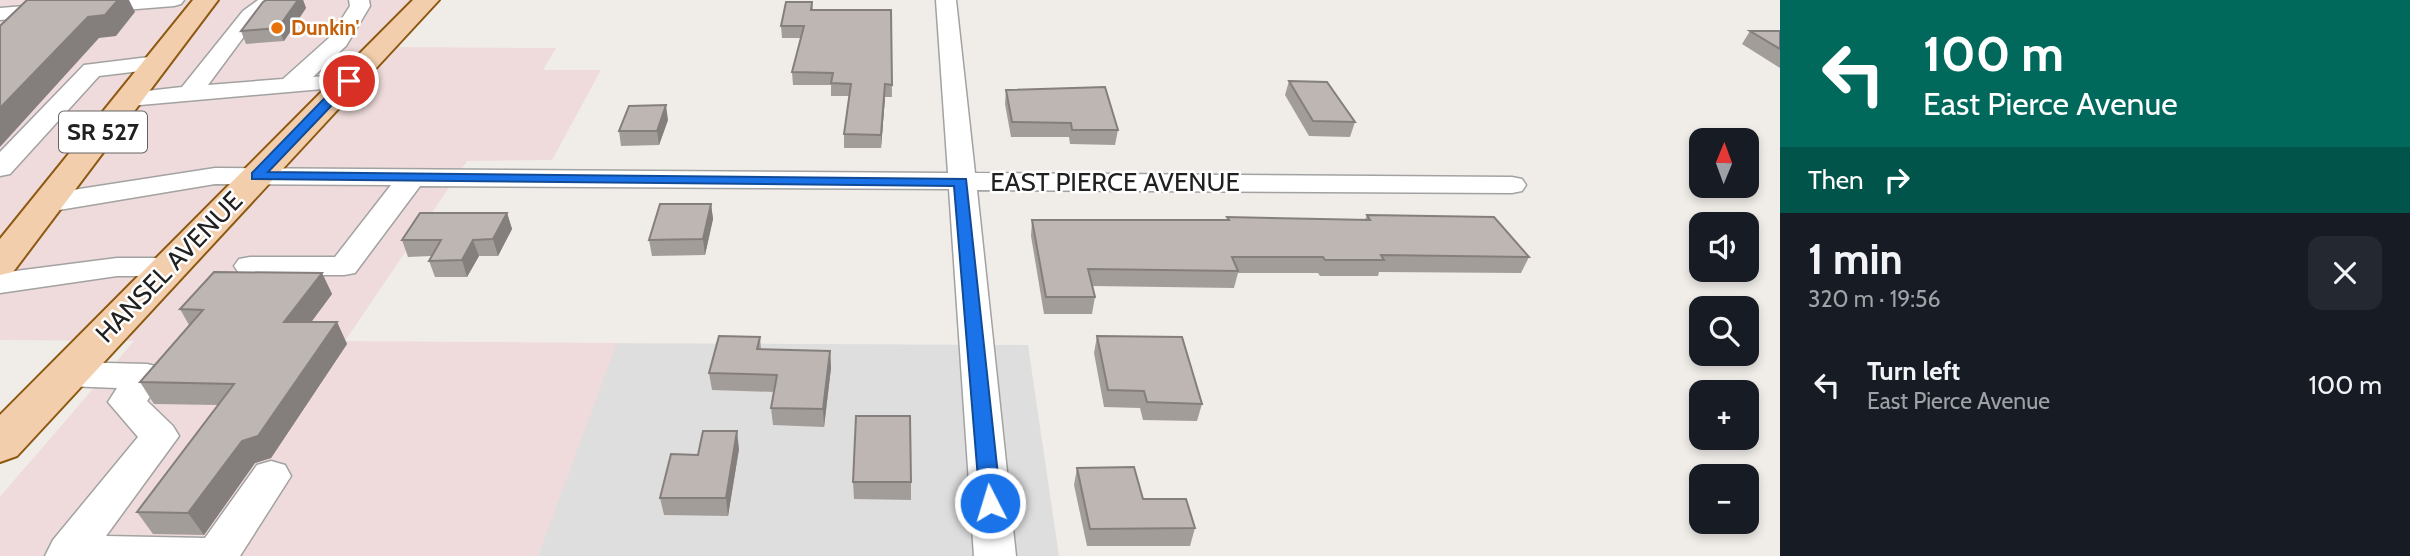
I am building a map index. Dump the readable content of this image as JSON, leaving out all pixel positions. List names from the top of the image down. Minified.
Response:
{"streets":{"main road":["SR 527","HANSEL AVENUE"],"street":["EAST PIERCE AVENUE"]},"crossings":[["SR 527","EAST PIERCE AVENUE"],["EAST PIERCE AVENUE","HANSEL AVENUE"]],"places":["Dunkin'"],"north":"top","page":{"turn":["100 m","East Pierce Avenue"],"map_buttons":["+","−"],"then":"Then","heading":["1 min","320 m · 19:56"],"list":[{"name":"Turn left","note":"East Pierce Avenue","value":"100 m"}]}}
